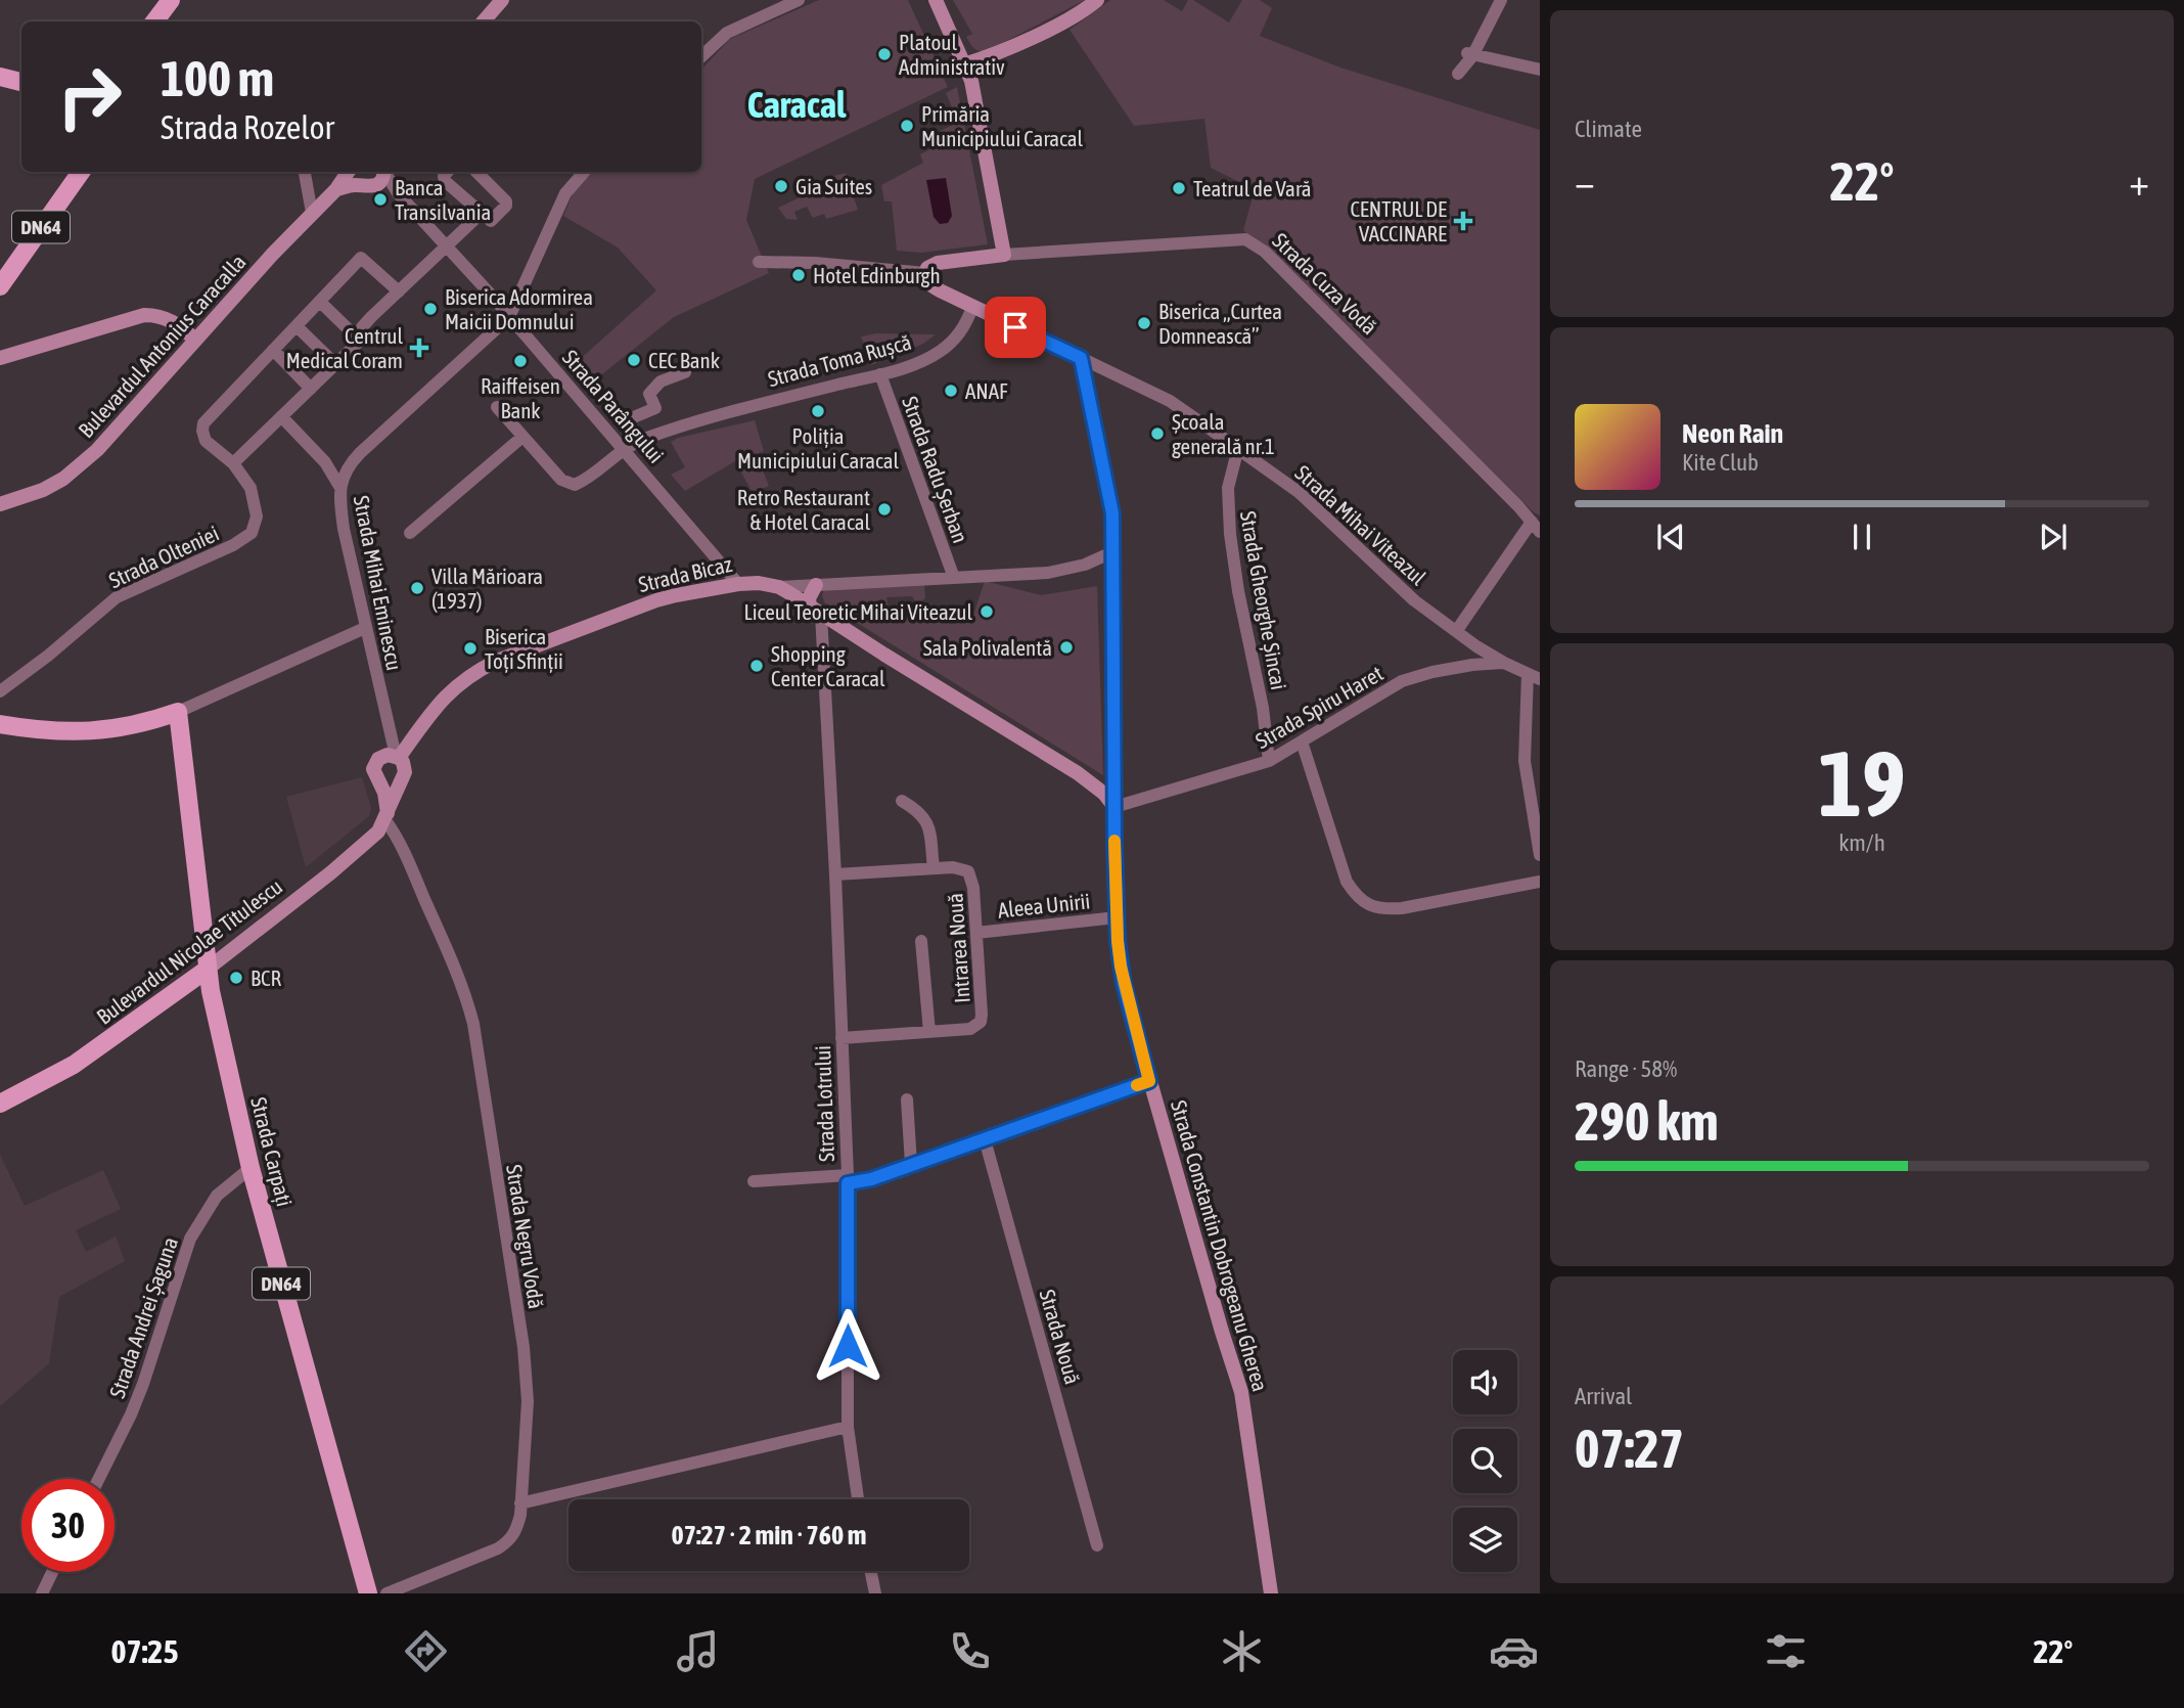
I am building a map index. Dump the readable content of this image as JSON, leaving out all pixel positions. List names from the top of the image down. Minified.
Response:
{"streets":{"main road":["DN64","Strada Cuza Vodă","Bulevardul Antonius Caracalla","Strada Bicaz","Bulevardul Nicolae Titulescu","Strada Carpați","Strada Constantin Dobrogeanu Gherea"],"street":["Strada Toma Rușcă","Strada Parângului","Strada Radu Șerban","Strada Mihai Viteazul","Strada Olteniei","Strada Mihai Eminescu","Strada Gheorghe Șincai","Strada Spiru Haret","Aleea Unirii","Intrarea Nouă","Strada Lotrului","Strada Negru Vodă","Strada Andrei Șaguna","Strada Nouă"]},"crossings":[["Strada Toma Rușcă","Strada Parângului"],["Strada Toma Rușcă","Strada Radu Șerban"],["Strada Parângului","Strada Bicaz"],["Strada Parângului","Strada Mihai Eminescu"],["Strada Radu Șerban","Strada Bicaz"],["Strada Mihai Viteazul","Strada Gheorghe Șincai"],["Strada Mihai Viteazul","Strada Spiru Haret"],["Strada Mihai Viteazul","Strada Constantin Dobrogeanu Gherea"],["Strada Bicaz","Strada Mihai Eminescu"],["Strada Bicaz","Bulevardul Nicolae Titulescu"],["Strada Bicaz","Strada Constantin Dobrogeanu Gherea"],["Strada Mihai Eminescu","Bulevardul Nicolae Titulescu"],["Strada Gheorghe Șincai","Strada Spiru Haret"],["Strada Spiru Haret","Strada Constantin Dobrogeanu Gherea"],["Aleea Unirii","Intrarea Nouă"],["Aleea Unirii","Strada Constantin Dobrogeanu Gherea"],["Intrarea Nouă","Strada Lotrului"],["Bulevardul Nicolae Titulescu","Strada Carpați"],["Bulevardul Nicolae Titulescu","Strada Negru Vodă"],["Strada Carpați","Strada Andrei Șaguna"]],"districts":["Caracal"],"places":{"other":["Platoul Administrativ","Primăria Municipiului Caracal","Gia Suites","Teatrul de Vară","Banca Transilvania","Hotel Edinburgh","Biserica Adormirea Maicii Domnului","Biserica „Curtea Domnească”","CEC Bank","Raiffeisen Bank","ANAF","Poliția Municipiului Caracal","Școala generală nr.1","Retro Restaurant & Hotel Caracal","Villa Mărioara (1937)","Liceul Teoretic Mihai Viteazul","Sala Polivalentă","Biserica Toți Sfinții","Shopping Center Caracal","BCR"],"health":["CENTRUL DE VACCINARE","Centrul Medical Coram"]},"page":{"tile":["Climate",["19","km/h"],["Range · 58%","290 km"],["Arrival","07:27"]],"turn":["100 m","Strada Rozelor"],"heat":["−","22°","+"],"song":["Neon Rain","Kite Club"],"limit":"30","trip":"07:27 · 2 min · 760 m","tabs":["07:25","22°"]}}
